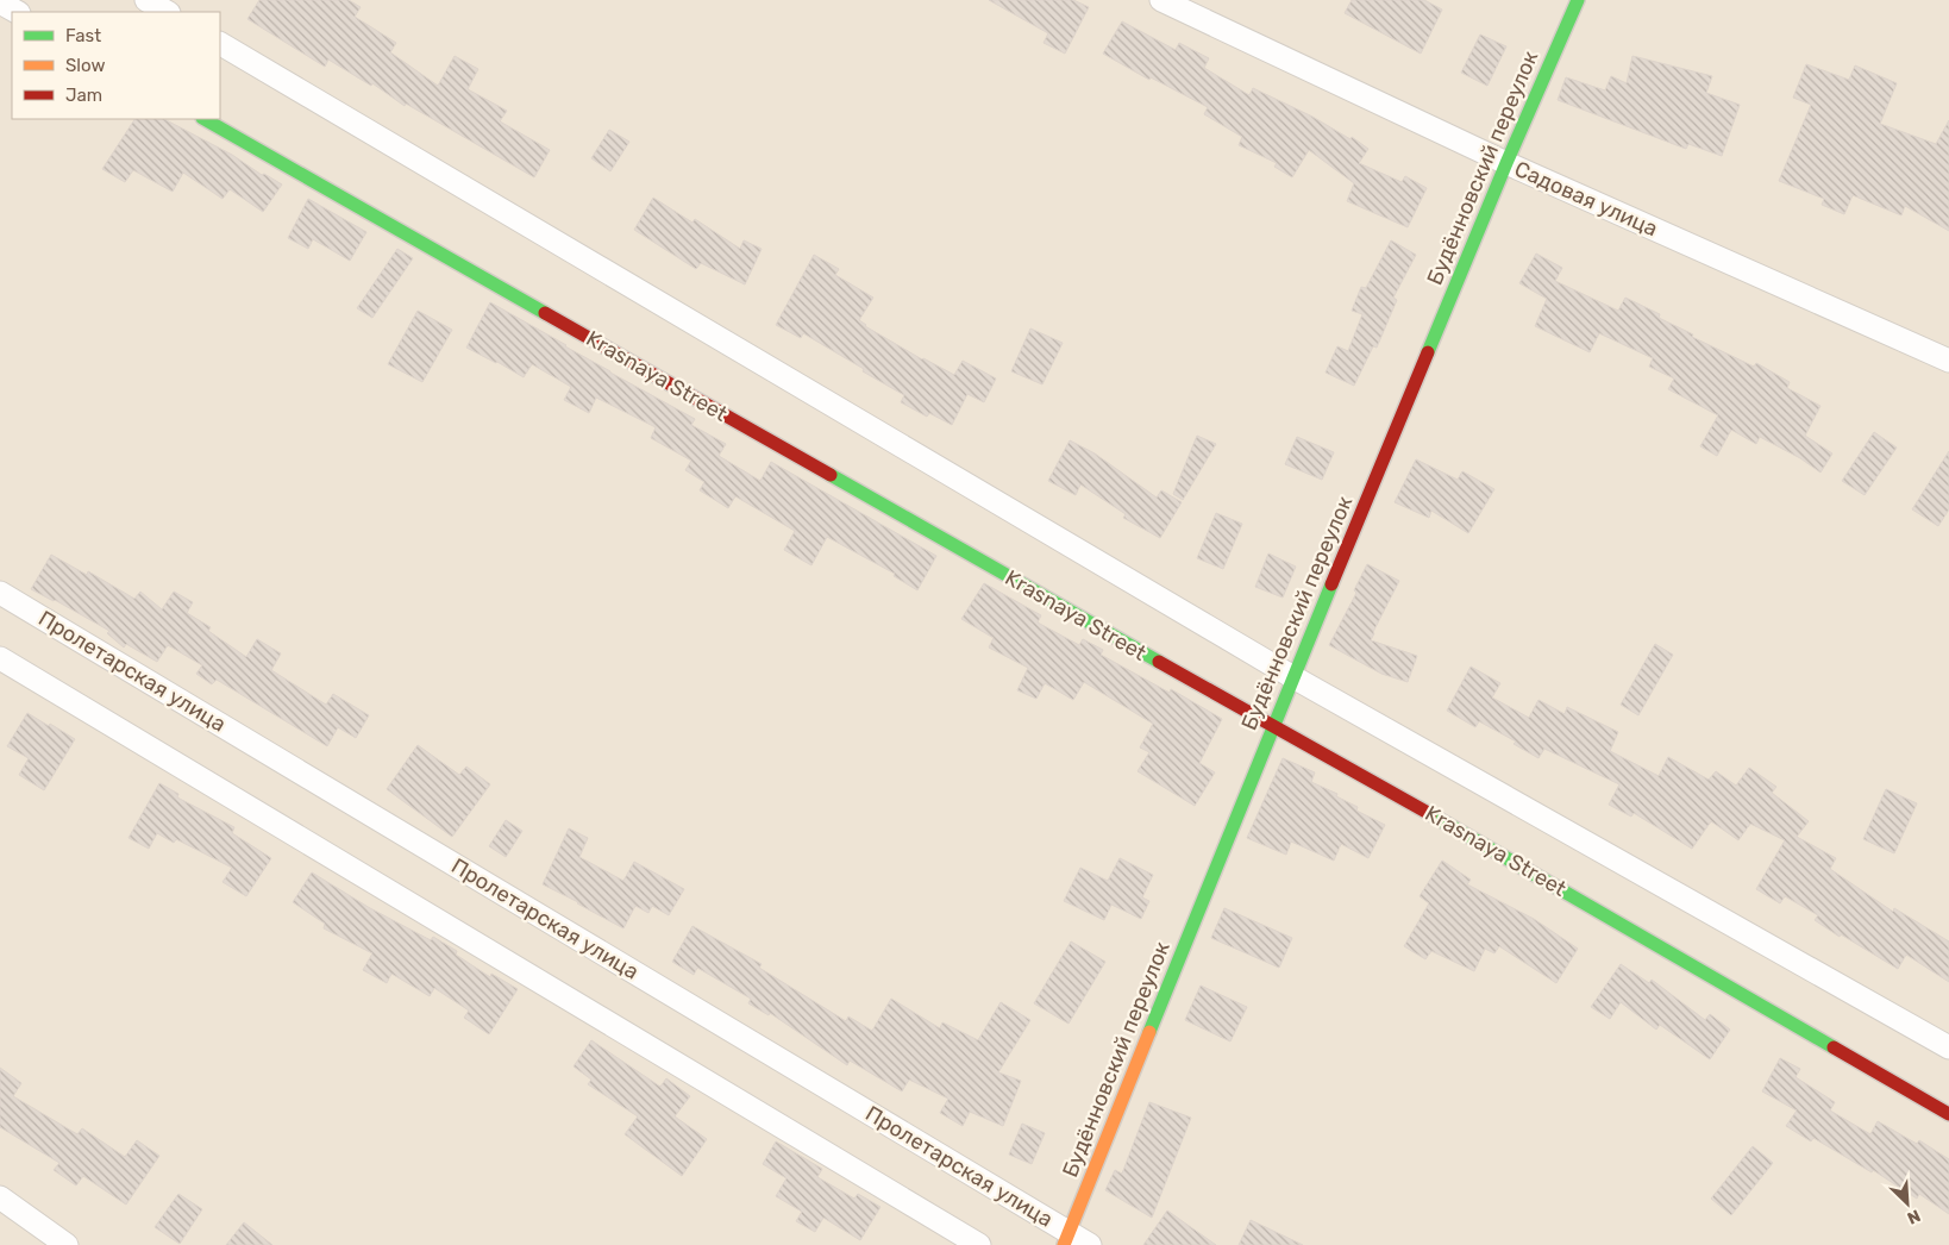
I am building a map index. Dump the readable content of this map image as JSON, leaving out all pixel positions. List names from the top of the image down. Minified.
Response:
{"streets":{"street":["Будённовский переулок","Садовая улица","Krasnaya Street","Пролетарская улица"]},"crossings":[["Будённовский переулок","Садовая улица"],["Будённовский переулок","Krasnaya Street"],["Будённовский переулок","Пролетарская улица"]],"legend":["Fast","Slow","Jam"],"north":"bottom right"}
